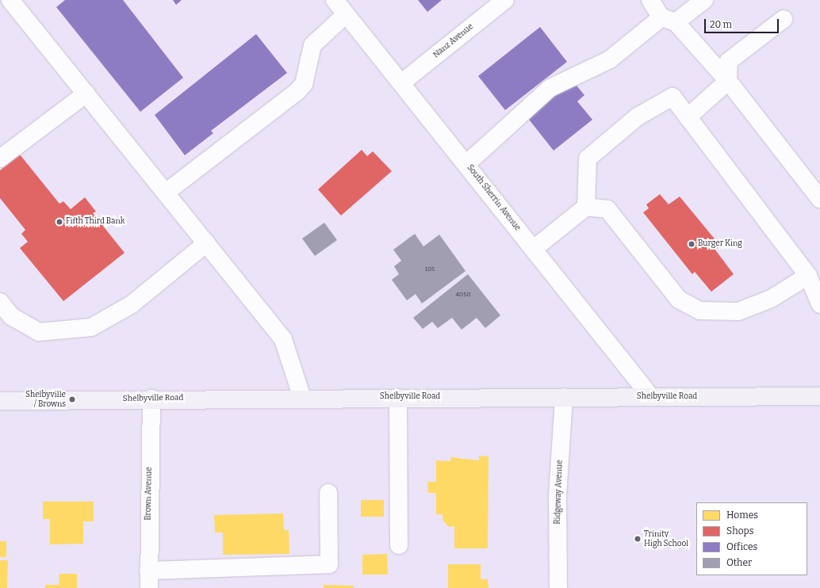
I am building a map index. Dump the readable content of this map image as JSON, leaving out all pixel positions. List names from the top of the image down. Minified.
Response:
{"streets":{"main road":["Shelbyville Road"],"street":["Nanz Avenue","South Sherrin Avenue","Ridgeway Avenue","Brown Avenue"]},"crossings":[["Nanz Avenue","South Sherrin Avenue"],["South Sherrin Avenue","Shelbyville Road"],["Shelbyville Road","Ridgeway Avenue"],["Shelbyville Road","Brown Avenue"]],"places":["Fifth Third Bank","Burger King","Shelbyville / Browns","Trinity High School"],"house_numbers":["105","4050"],"legend":["Homes","Shops","Offices","Other"],"scale_bar":"20 m"}
